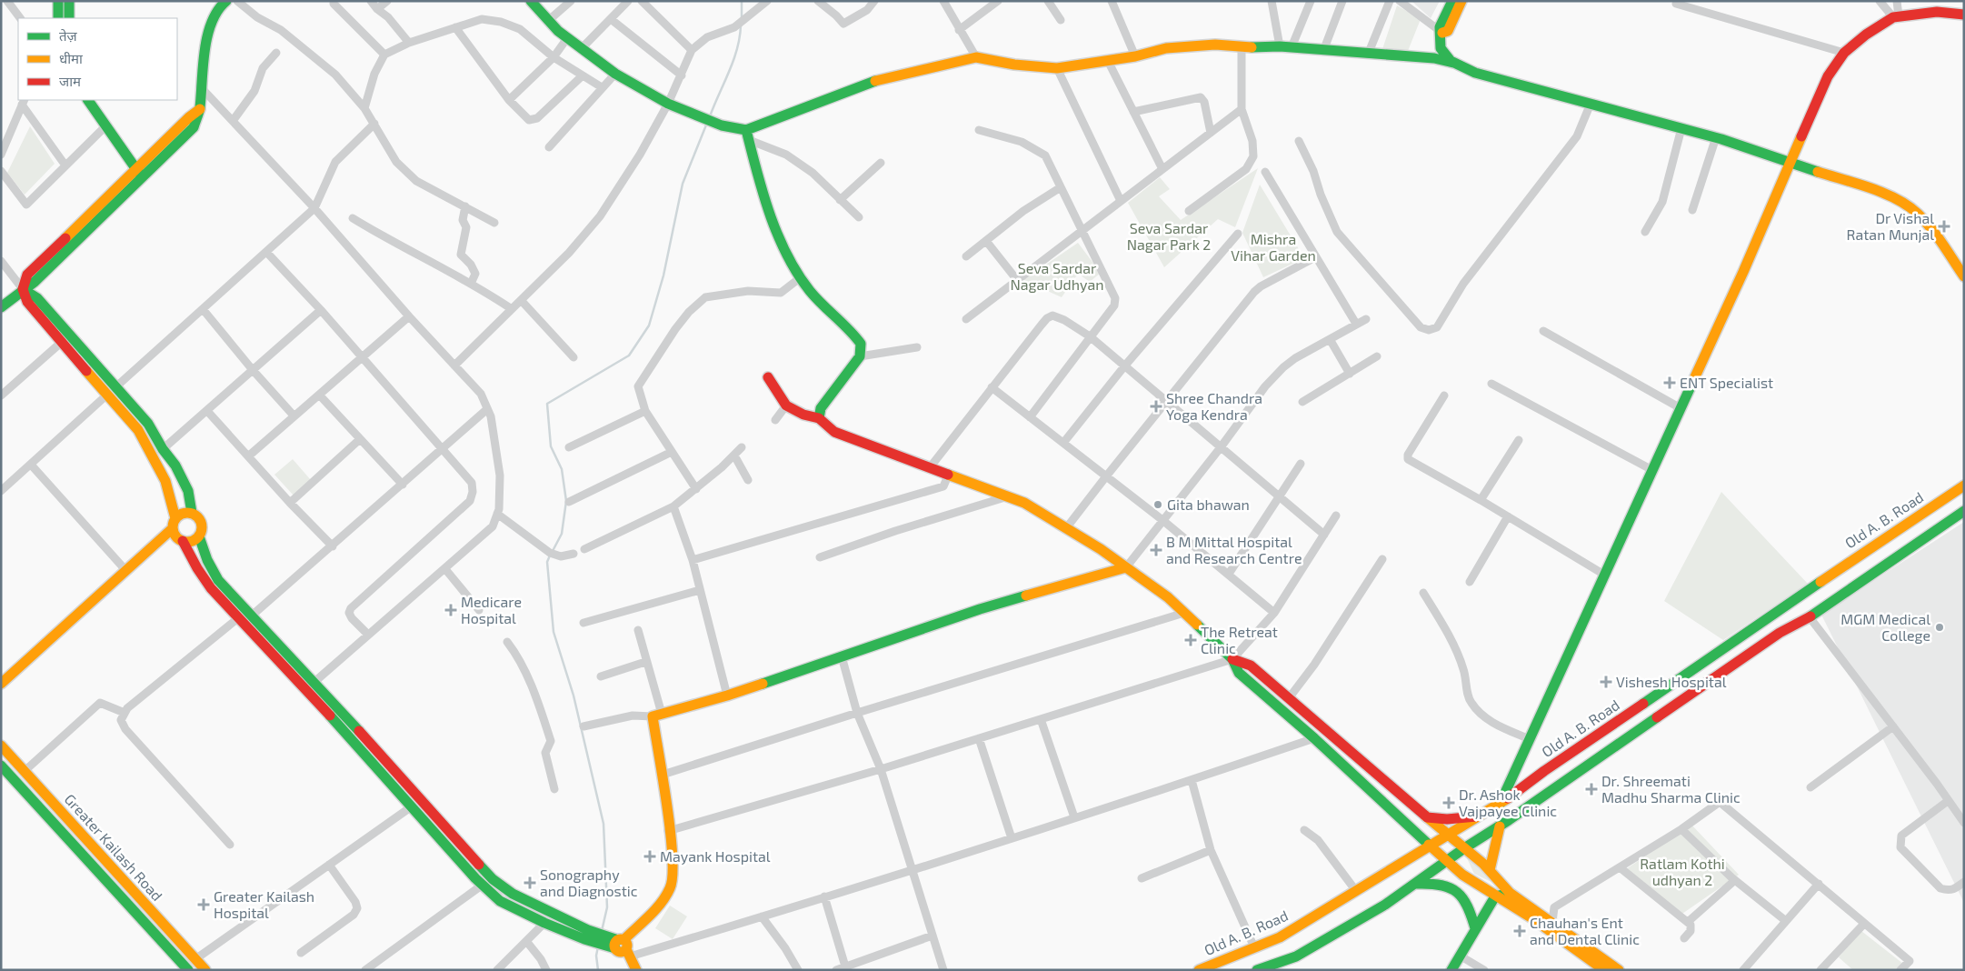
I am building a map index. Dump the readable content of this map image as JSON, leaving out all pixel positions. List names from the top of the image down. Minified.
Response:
{"streets":{"street":["Old A. B. Road","Greater Kailash Road"]},"parks":["Seva Sardar Nagar Park 2","Mishra Vihar Garden","Seva Sardar Nagar Udhyan","Ratlam Kothi udhyan 2"],"places":{"health":["Dr Vishal Ratan Munjal","ENT Specialist","Shree Chandra Yoga Kendra","B M Mittal Hospital and Research Centre","Medicare Hospital","The Retreat Clinic","Vishesh Hospital","Dr. Shreemati Madhu Sharma Clinic","Dr. Ashok Vajpayee Clinic","Mayank Hospital","Sonography and Diagnostic","Greater Kailash Hospital","Chauhan's Ent and Dental Clinic"],"other":["Gita bhawan","MGM Medical College"]},"legend":["तेज़","धीमा","जाम"]}
